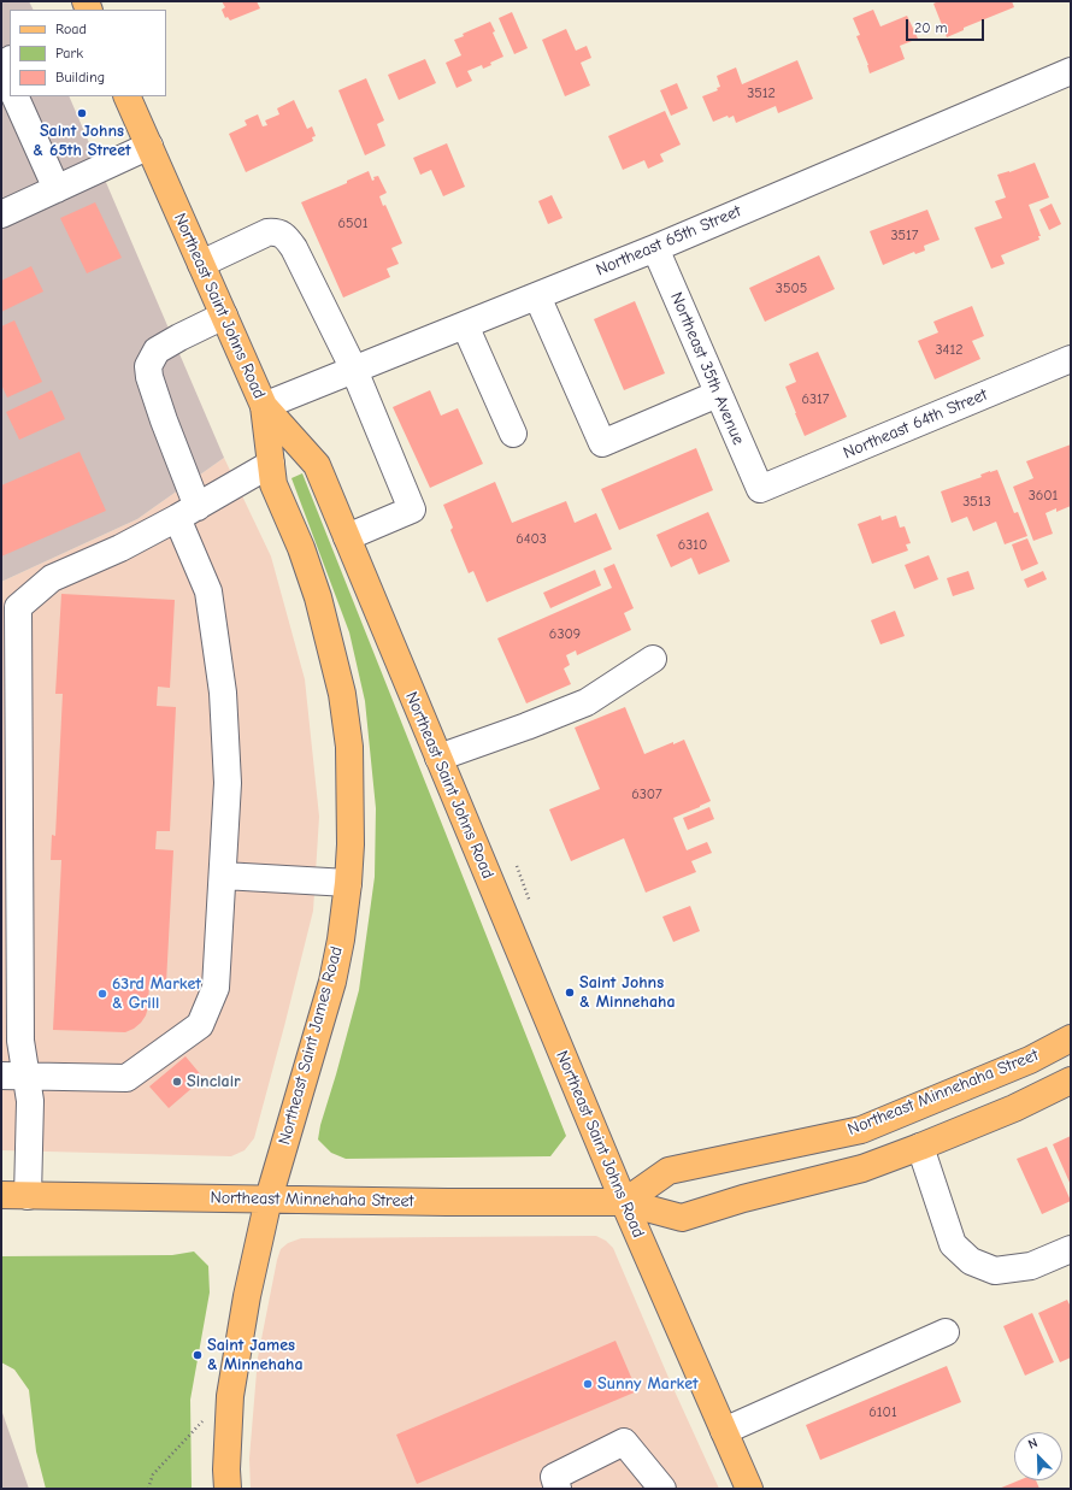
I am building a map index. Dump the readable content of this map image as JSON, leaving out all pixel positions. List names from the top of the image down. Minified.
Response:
{"streets":{"main road":["Northeast Saint Johns Road","Northeast Saint James Road","Northeast Minnehaha Street"],"street":["Northeast 65th Street","Northeast 35th Avenue","Northeast 64th Street"]},"crossings":[["Northeast 65th Street","Northeast Saint Johns Road"],["Northeast 65th Street","Northeast 35th Avenue"],["Northeast 65th Street","Northeast Saint James Road"],["Northeast Saint Johns Road","Northeast Saint James Road"],["Northeast Saint Johns Road","Northeast Minnehaha Street"],["Northeast 35th Avenue","Northeast 64th Street"],["Northeast Saint James Road","Northeast Minnehaha Street"]],"places":["Saint Johns & 65th Street","Saint Johns & Minnehaha","63rd Market & Grill","Sinclair","Saint James & Minnehaha","Sunny Market"],"house_numbers":["3512","6501","3517","3505","3412","6317","3601","3513","6403","6310","6309","6307","6101"],"legend":["Road","Park","Building"],"scale_bar":"20 m","north":"top left"}
